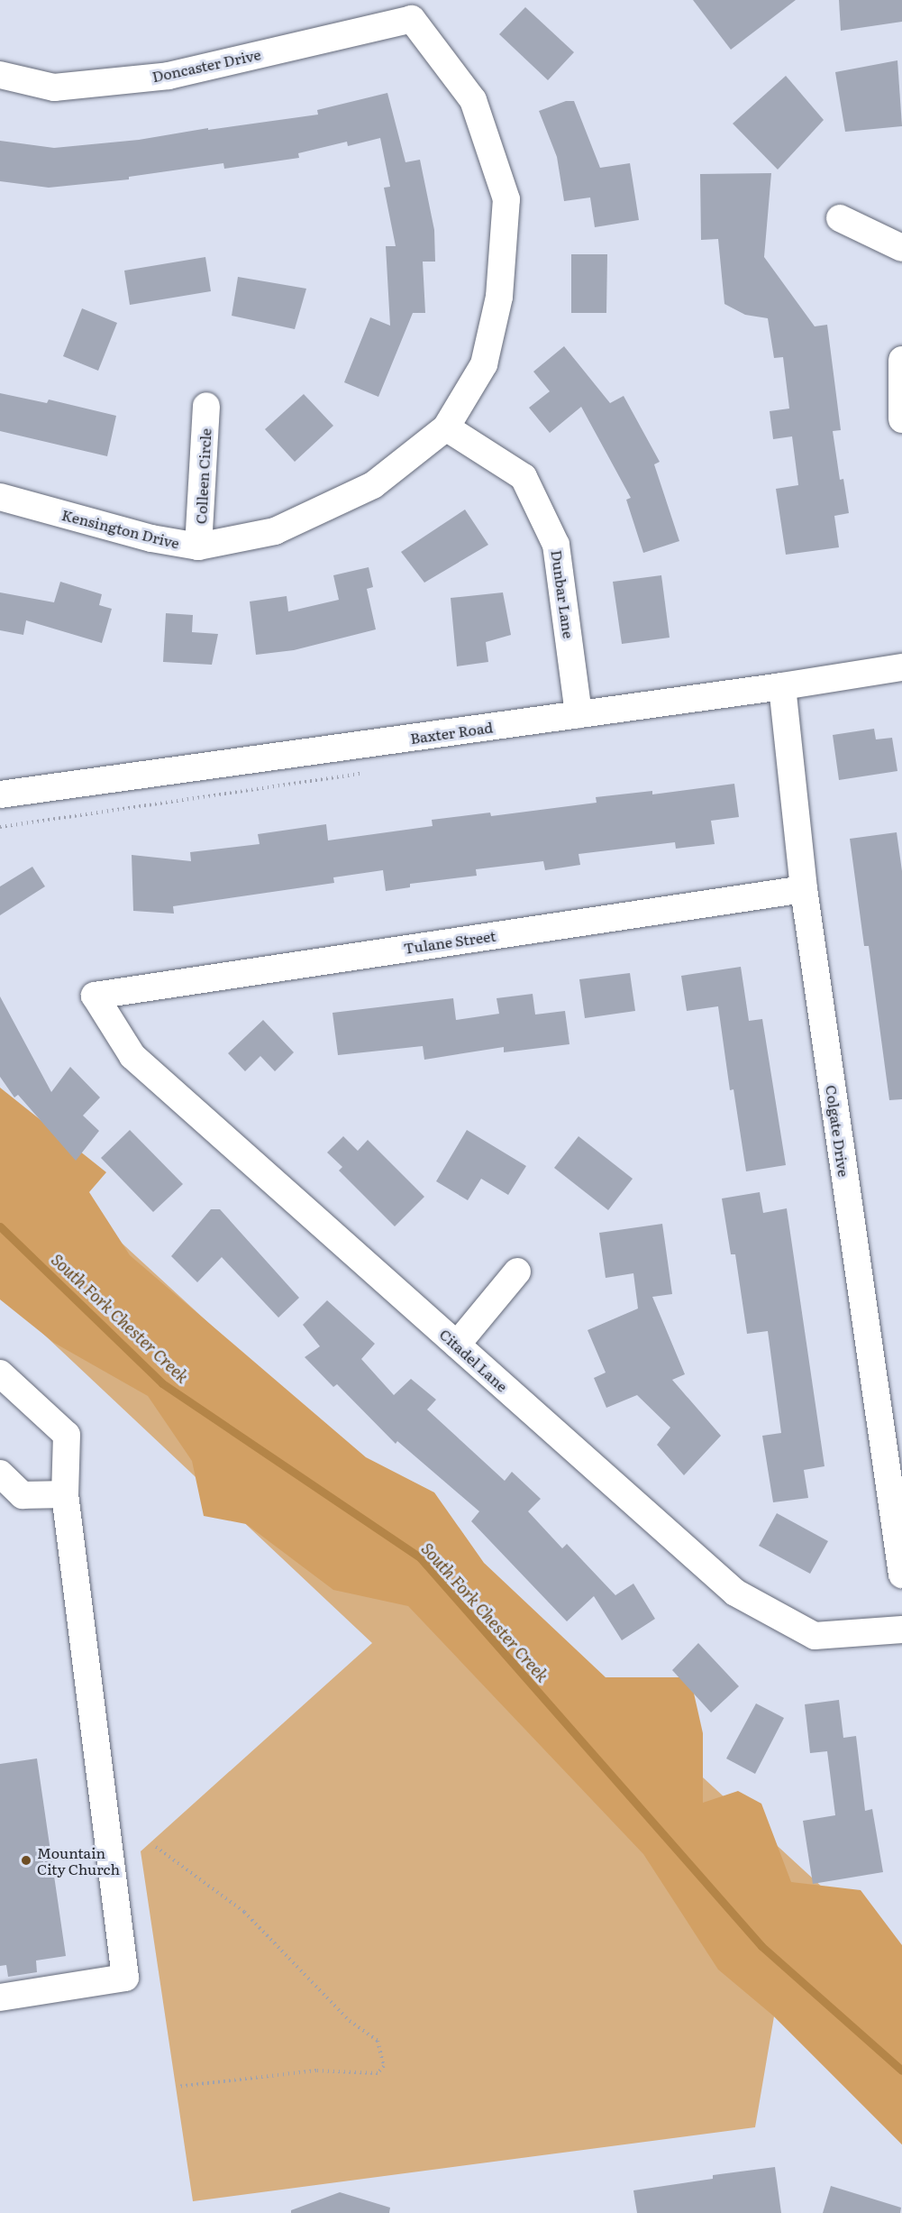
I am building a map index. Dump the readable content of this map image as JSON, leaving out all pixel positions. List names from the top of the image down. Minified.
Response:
{"streets":{"street":["Doncaster Drive","Colleen Circle","Kensington Drive","Dunbar Lane","Baxter Road","Tulane Street","Colgate Drive","Citadel Lane"]},"crossings":[["Doncaster Drive","Kensington Drive"],["Colleen Circle","Kensington Drive"],["Kensington Drive","Dunbar Lane"],["Dunbar Lane","Baxter Road"],["Baxter Road","Colgate Drive"],["Tulane Street","Colgate Drive"],["Tulane Street","Citadel Lane"]],"water":["South Fork Chester Creek"],"places":["Mountain City Church"]}
